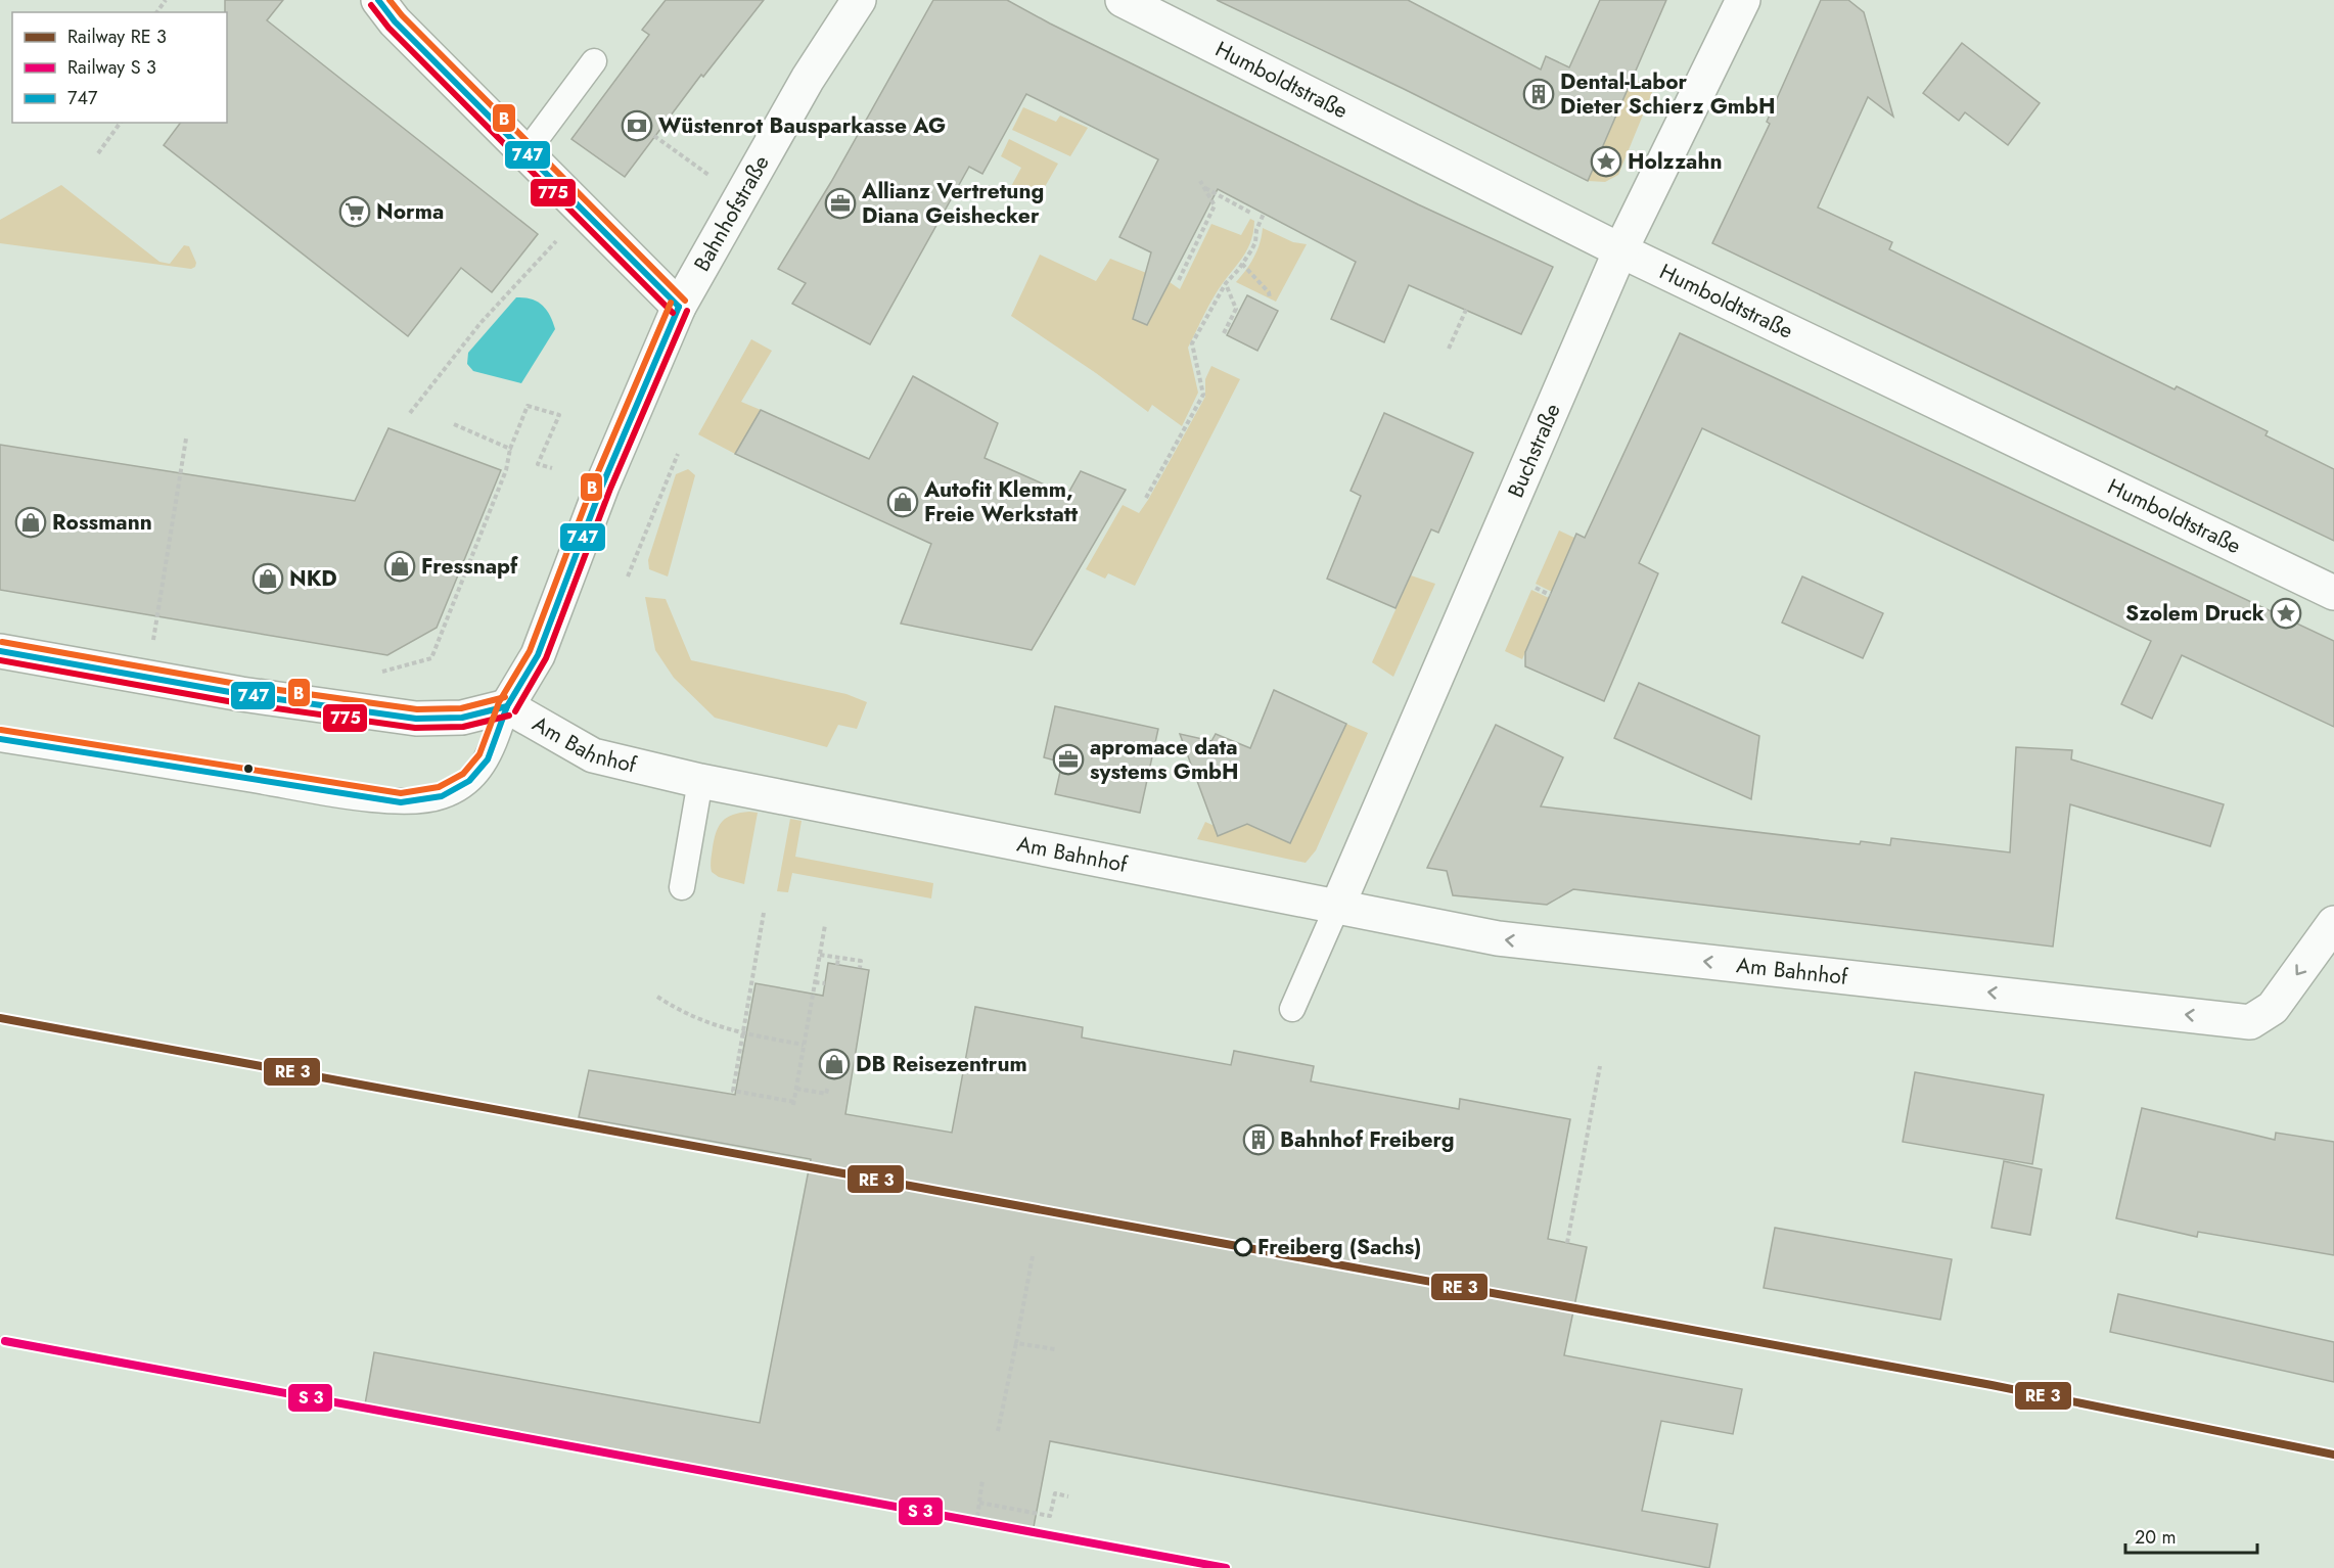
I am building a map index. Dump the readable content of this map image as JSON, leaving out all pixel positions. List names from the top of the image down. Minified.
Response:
{"streets":{"street":["Humboldtstraße","Bahnhofstraße","Buchstraße","Am Bahnhof"]},"crossings":[["Humboldtstraße","Buchstraße"],["Bahnhofstraße","Am Bahnhof"],["Buchstraße","Am Bahnhof"]],"one_way":["Am Bahnhof"],"places":{"building":["Dental-Labor Dieter Schierz GmbH","Bahnhof Freiberg"],"bank":["Wüstenrot Bausparkasse AG"],"place":["Holzzahn","Szolem Druck"],"office":["Allianz Vertretung Diana Geishecker","apromace data systems GmbH"],"supermarket":["Norma"],"shop":["Autofit Klemm, Freie Werkstatt","Rossmann","Fressnapf","NKD","DB Reisezentrum"],"other":["Freiberg (Sachs)"]},"lines":["transit line 747","transit line B","transit line 775"],"legend":["Railway RE 3","Railway S 3","747"],"scale_bar":"20 m"}
